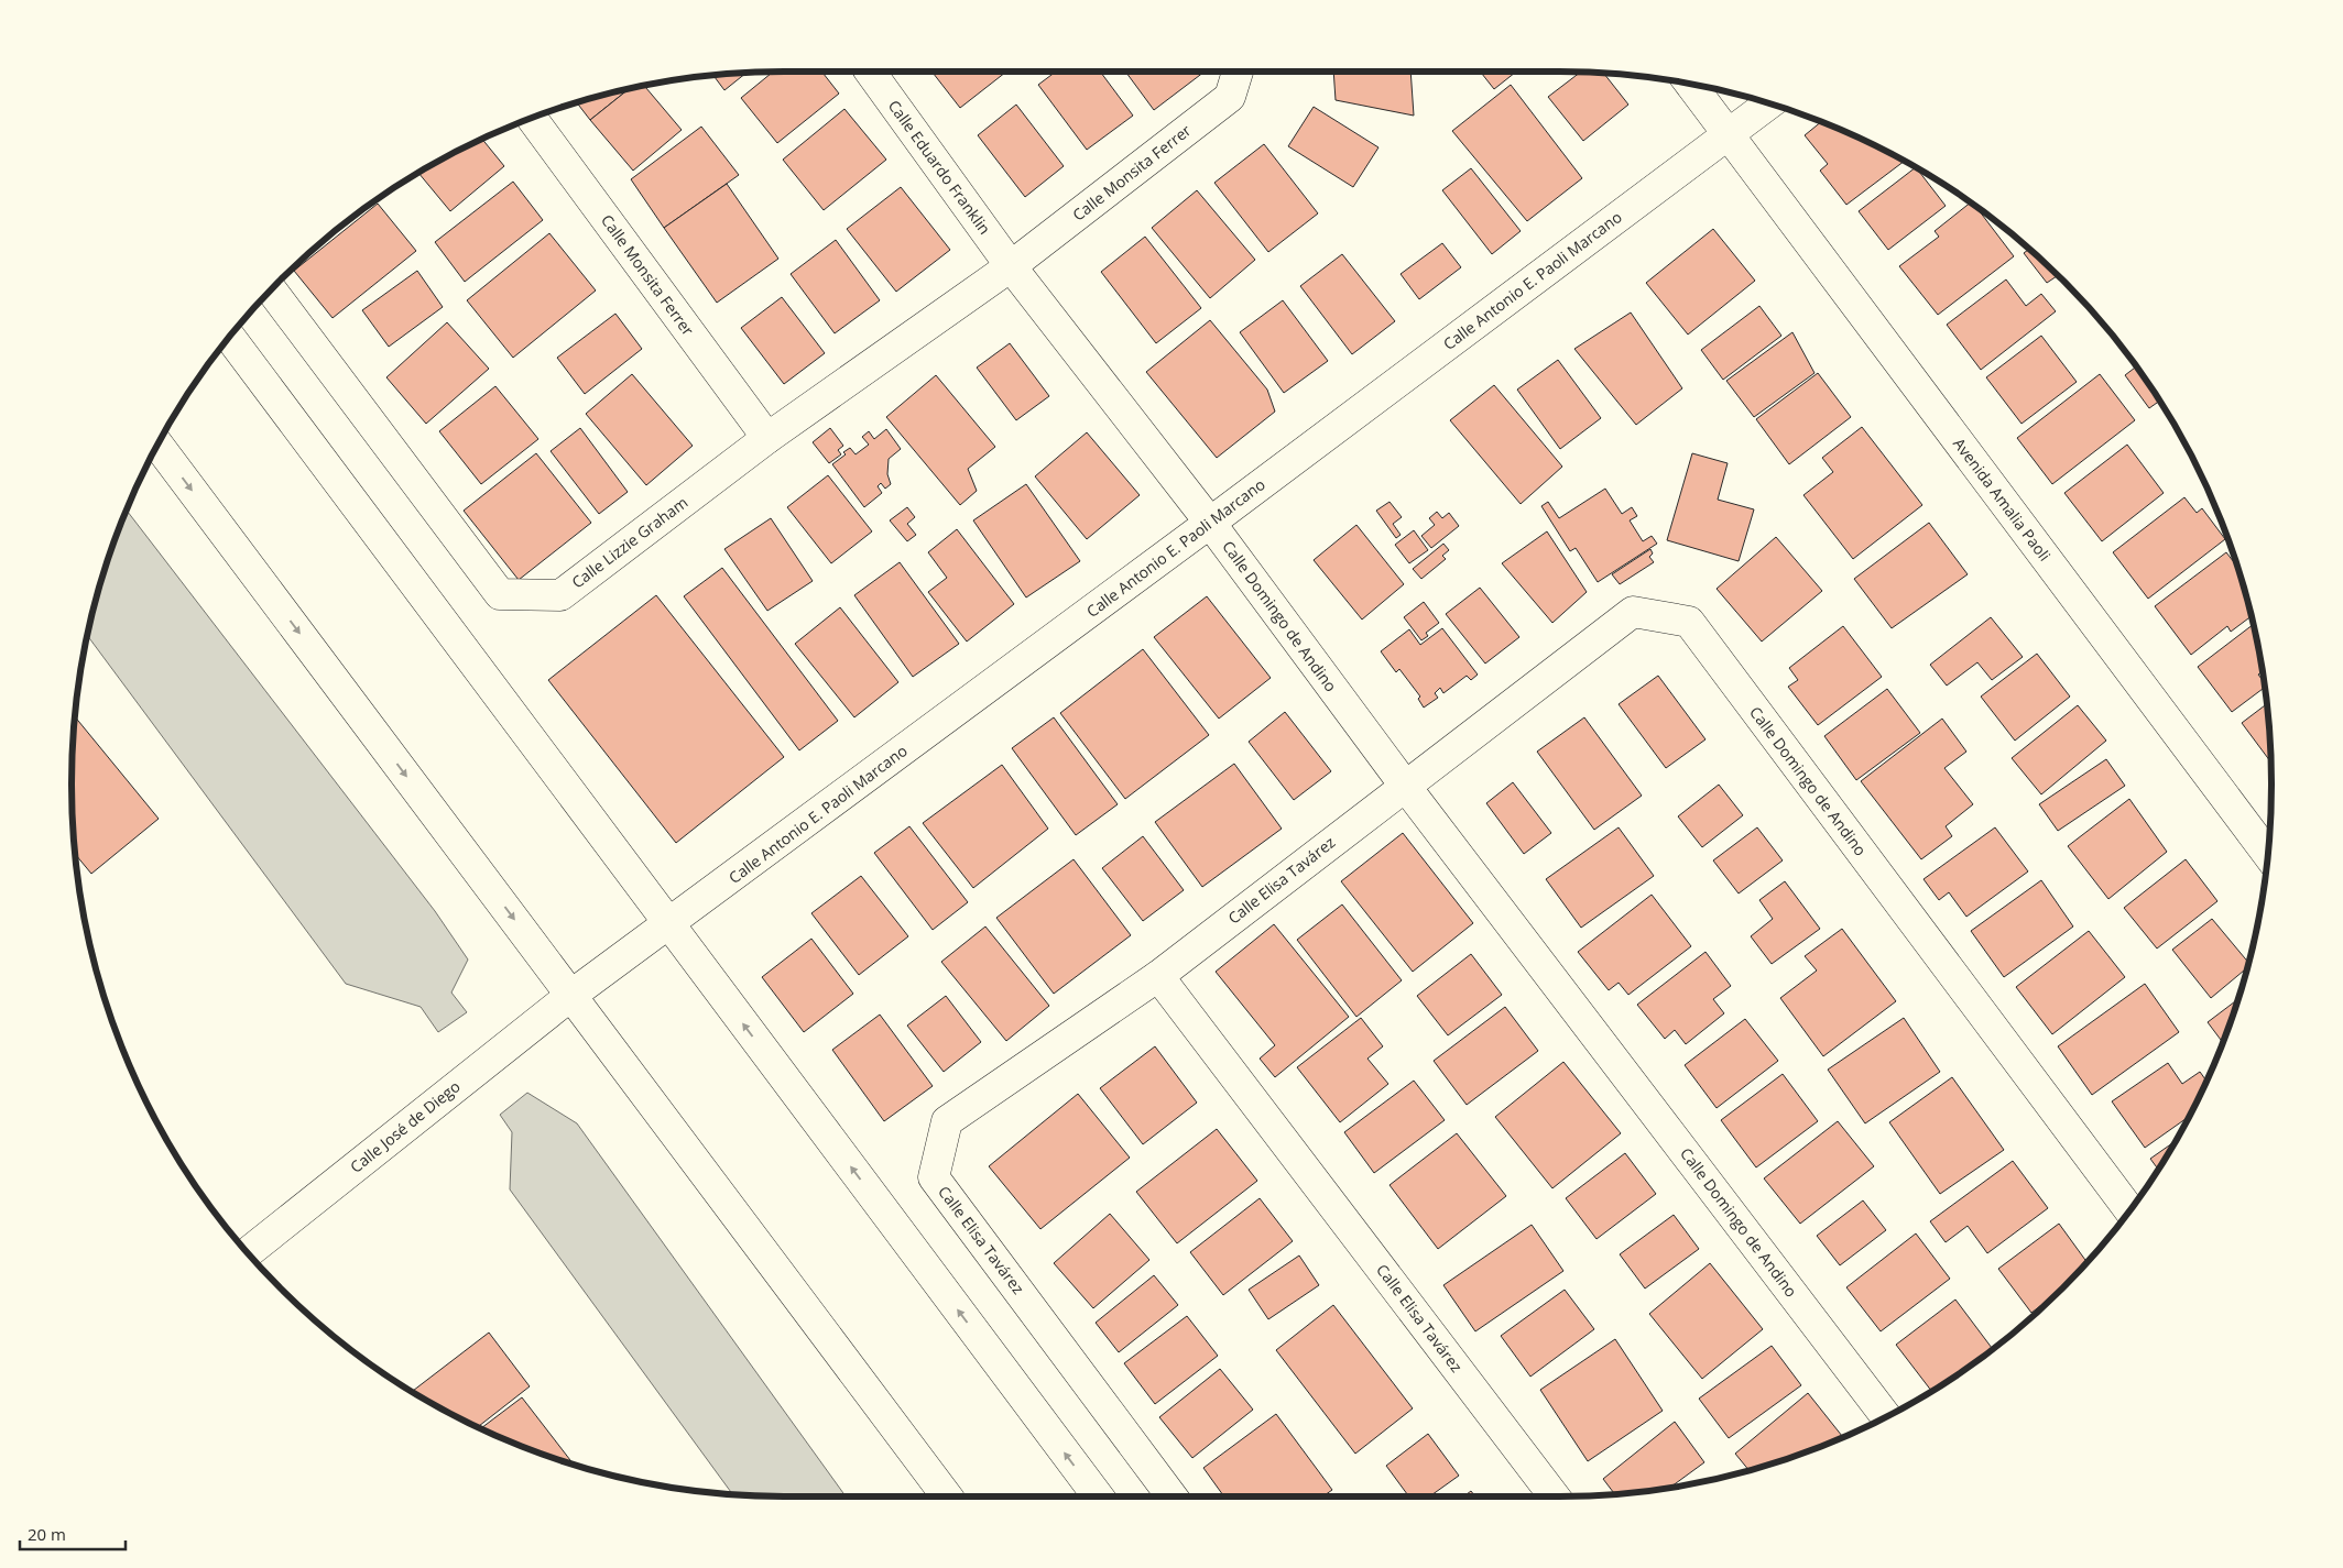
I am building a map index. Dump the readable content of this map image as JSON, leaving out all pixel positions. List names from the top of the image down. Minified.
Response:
{"streets":{"street":["Calle Eduardo Franklin","Calle Monsita Ferrer","Calle Antonio E. Paoli Marcano","Avenida Amalia Paoli","Calle Lizzie Graham","Calle Domingo de Andino","Calle Elisa Tavárez","Calle José de Diego"]},"crossings":[["Calle Eduardo Franklin","Calle Monsita Ferrer"],["Calle Eduardo Franklin","Calle Lizzie Graham"],["Calle Eduardo Franklin","Calle Domingo de Andino"],["Calle Monsita Ferrer","Calle Lizzie Graham"],["Calle Monsita Ferrer","Calle Domingo de Andino"],["Calle Antonio E. Paoli Marcano","Avenida Amalia Paoli"],["Calle Antonio E. Paoli Marcano","Calle Domingo de Andino"],["Calle Antonio E. Paoli Marcano","Calle José de Diego"],["Calle Lizzie Graham","Calle Domingo de Andino"],["Calle Domingo de Andino","Calle Elisa Tavárez"]],"scale_bar":"20 m"}
